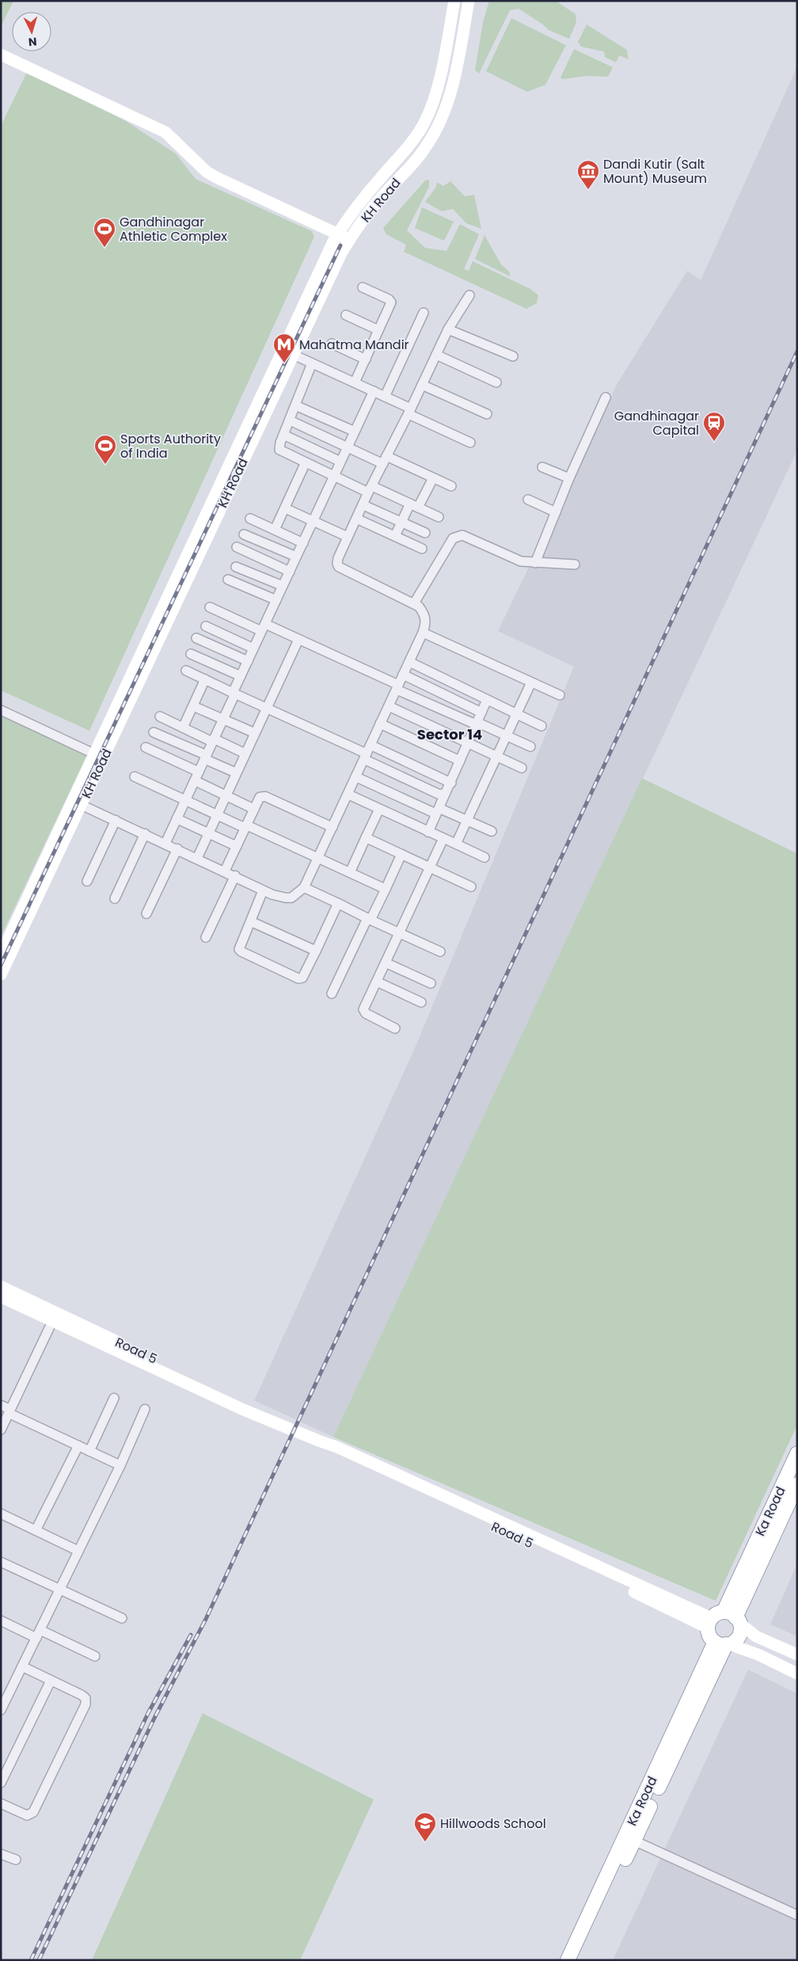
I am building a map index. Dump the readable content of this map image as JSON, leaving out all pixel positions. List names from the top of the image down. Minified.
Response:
{"streets":{"main road":["KH Road","Road 5","Ka Road"]},"crossings":[["Road 5","Ka Road"]],"districts":["Sector 14"],"places":{"museum":["Dandi Kutir (Salt Mount) Museum"],"sports":["Gandhinagar Athletic Complex","Sports Authority of India"],"metro station":["Mahatma Mandir"],"station":["Gandhinagar Capital"],"school or university":["Hillwoods School"]},"north":"bottom"}
